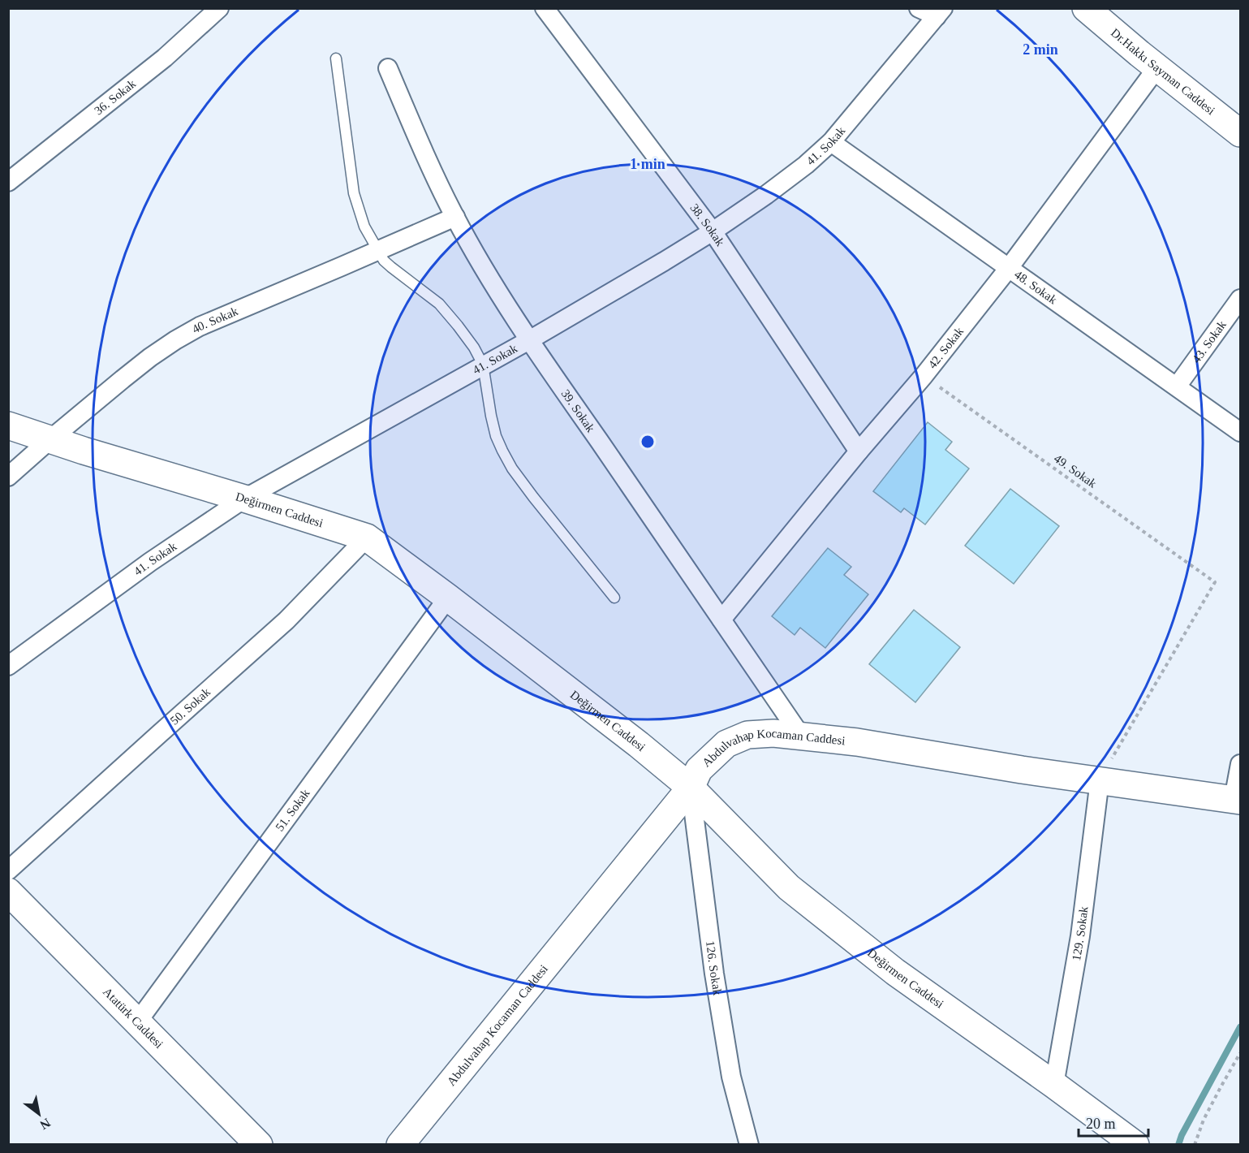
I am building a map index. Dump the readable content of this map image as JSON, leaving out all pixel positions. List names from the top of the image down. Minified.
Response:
{"streets":{"street":["Dr.Hakkı Sayman Caddesi","36. Sokak","41. Sokak","38. Sokak","48. Sokak","40. Sokak","43. Sokak","42. Sokak","39. Sokak","Değirmen Caddesi","50. Sokak","Abdulvahap Kocaman Caddesi","51. Sokak","129. Sokak","126. Sokak","Atatürk Caddesi"],"path":["49. Sokak"]},"crossings":[["Dr.Hakkı Sayman Caddesi","42. Sokak"],["41. Sokak","38. Sokak"],["41. Sokak","48. Sokak"],["41. Sokak","39. Sokak"],["41. Sokak","Değirmen Caddesi"],["38. Sokak","42. Sokak"],["48. Sokak","43. Sokak"],["48. Sokak","42. Sokak"],["40. Sokak","39. Sokak"],["40. Sokak","Değirmen Caddesi"],["42. Sokak","39. Sokak"],["42. Sokak","49. Sokak"],["39. Sokak","Abdulvahap Kocaman Caddesi"],["49. Sokak","Abdulvahap Kocaman Caddesi"],["49. Sokak","129. Sokak"],["Değirmen Caddesi","50. Sokak"],["Değirmen Caddesi","Abdulvahap Kocaman Caddesi"],["Değirmen Caddesi","51. Sokak"],["Değirmen Caddesi","129. Sokak"],["Değirmen Caddesi","126. Sokak"],["Abdulvahap Kocaman Caddesi","129. Sokak"],["Abdulvahap Kocaman Caddesi","126. Sokak"],["51. Sokak","Atatürk Caddesi"]],"scale_bar":"20 m","north":"bottom right","rings":["2 min","1 min"]}
